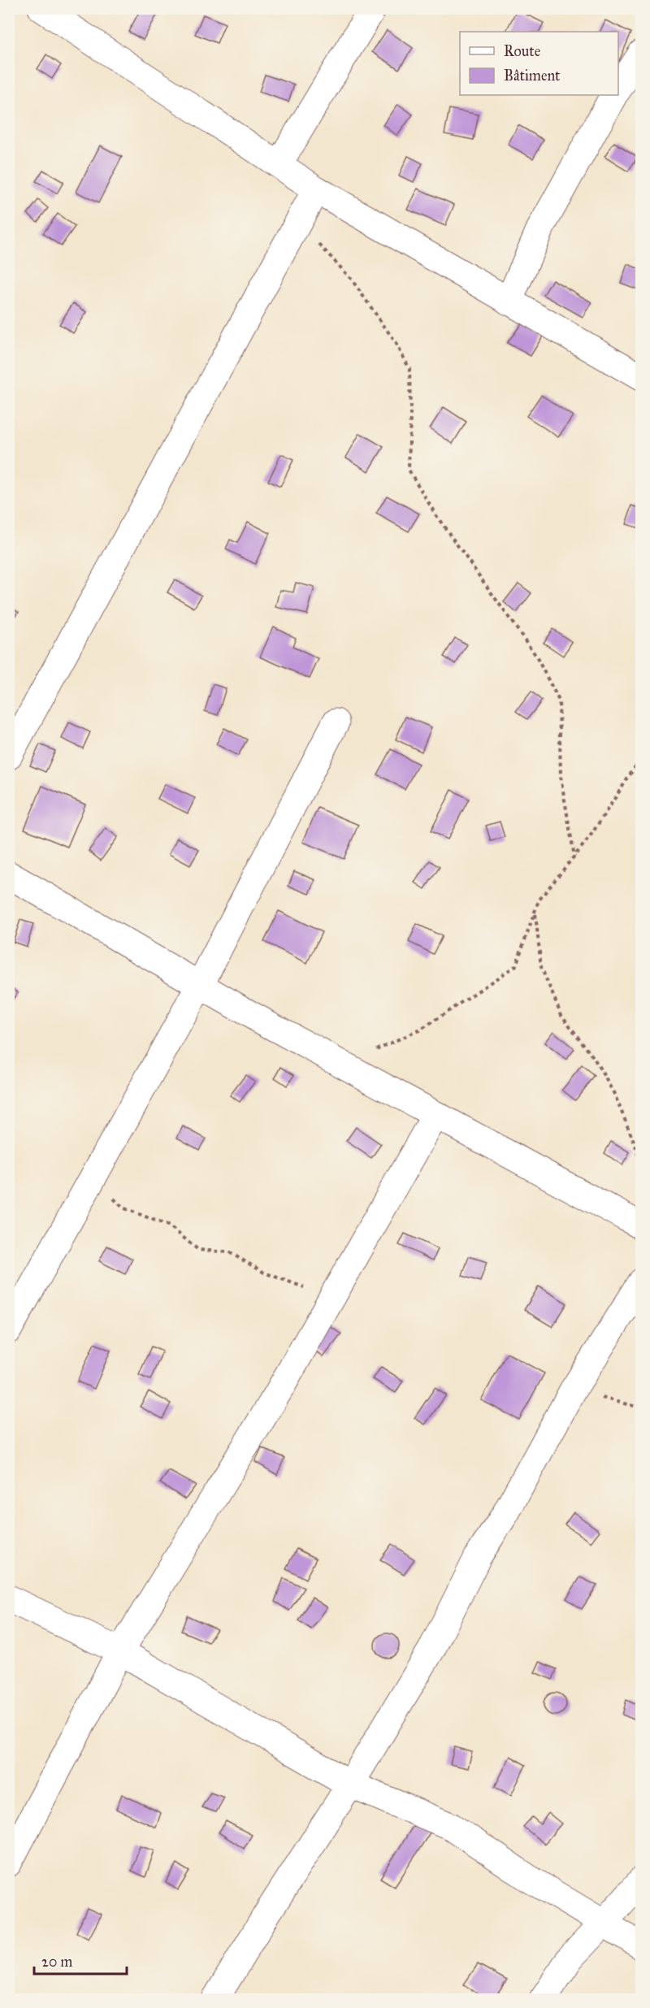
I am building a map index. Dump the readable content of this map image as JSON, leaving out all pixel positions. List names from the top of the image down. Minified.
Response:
{"legend":["Route","Bâtiment"],"scale_bar":"20 m"}
